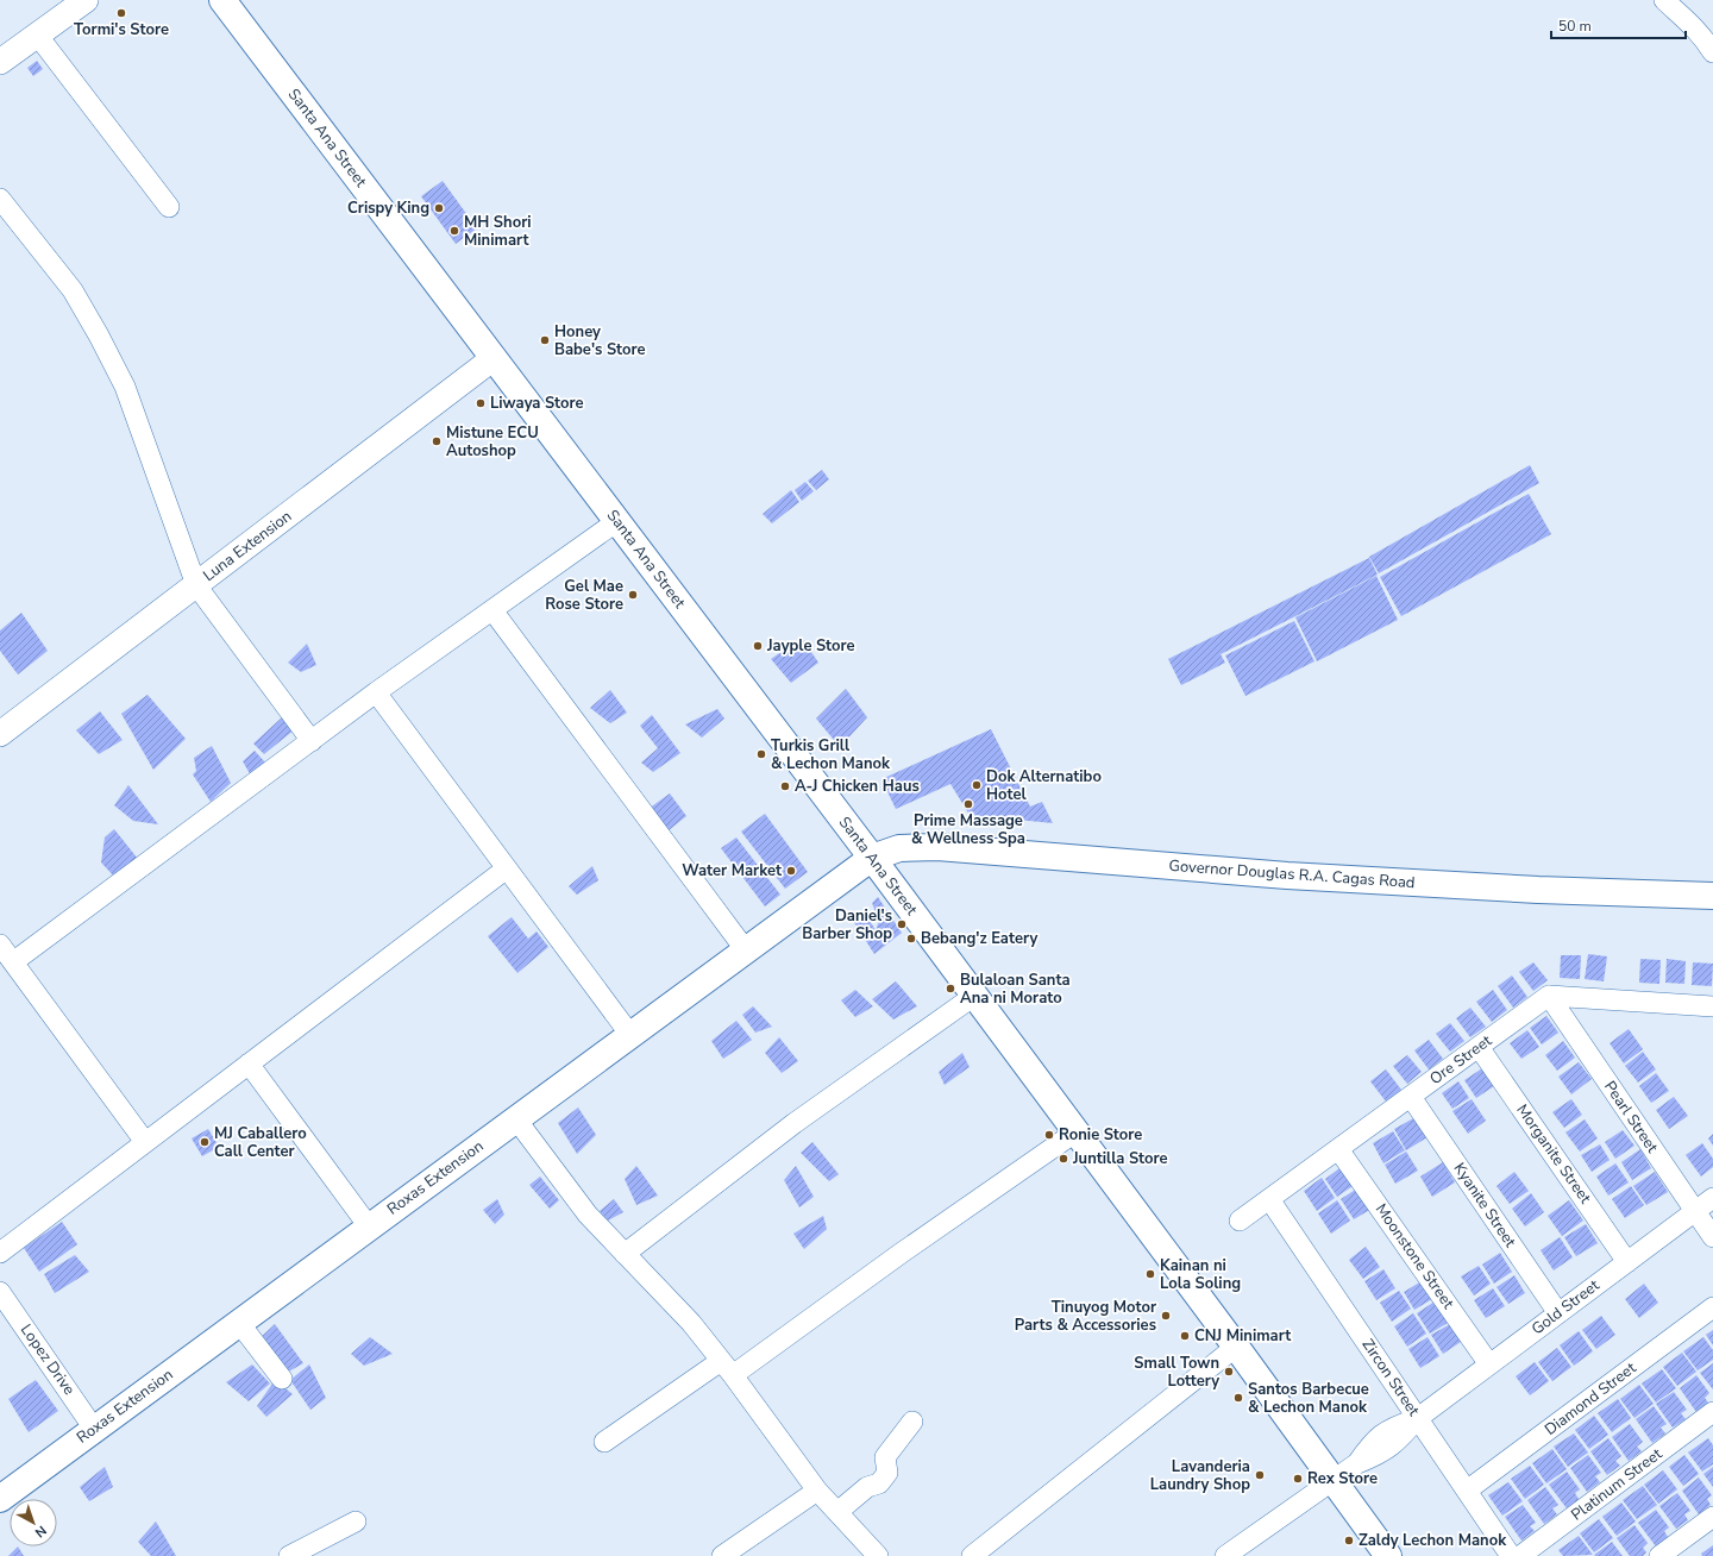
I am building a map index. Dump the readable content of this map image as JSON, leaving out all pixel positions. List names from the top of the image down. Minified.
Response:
{"streets":{"main road":["Santa Ana Street","Governor Douglas R.A. Cagas Road","Roxas Extension"],"street":["Luna Extension","Ore Street","Pearl Street","Morganite Street","Kyanite Street","Moonstone Street","Gold Street","Lopez Drive","Zircon Street","Diamond Street","Platinum Street"]},"crossings":[["Santa Ana Street","Luna Extension"],["Santa Ana Street","Governor Douglas R.A. Cagas Road"],["Santa Ana Street","Roxas Extension"],["Santa Ana Street","Gold Street"],["Governor Douglas R.A. Cagas Road","Roxas Extension"],["Ore Street","Pearl Street"],["Ore Street","Morganite Street"],["Ore Street","Kyanite Street"],["Ore Street","Moonstone Street"],["Ore Street","Zircon Street"],["Pearl Street","Gold Street"],["Morganite Street","Gold Street"],["Roxas Extension","Lopez Drive"],["Kyanite Street","Gold Street"],["Moonstone Street","Gold Street"],["Gold Street","Zircon Street"],["Zircon Street","Diamond Street"]],"places":["Tormi's Store","Crispy King","MH Shori Minimart","Honey Babe's Store","Liwaya Store","Mistune ECU Autoshop","Gel Mae Rose Store","Jayple Store","Turkis Grill & Lechon Manok","Dok Alternatibo Hotel","A-J Chicken Haus","Prime Massage & Wellness Spa","Water Market","Daniel's Barber Shop","Bebang'z Eatery","Bulaloan Santa Ana ni Morato","Ronie Store","MJ Caballero Call Center","Juntilla Store","Kainan ni Lola Soling","Tinuyog Motor Parts & Accessories","CNJ Minimart","Small Town Lottery","Santos Barbecue & Lechon Manok","Lavanderia Laundry Shop","Rex Store","Zaldy Lechon Manok"],"scale_bar":"50 m","north":"bottom right"}
